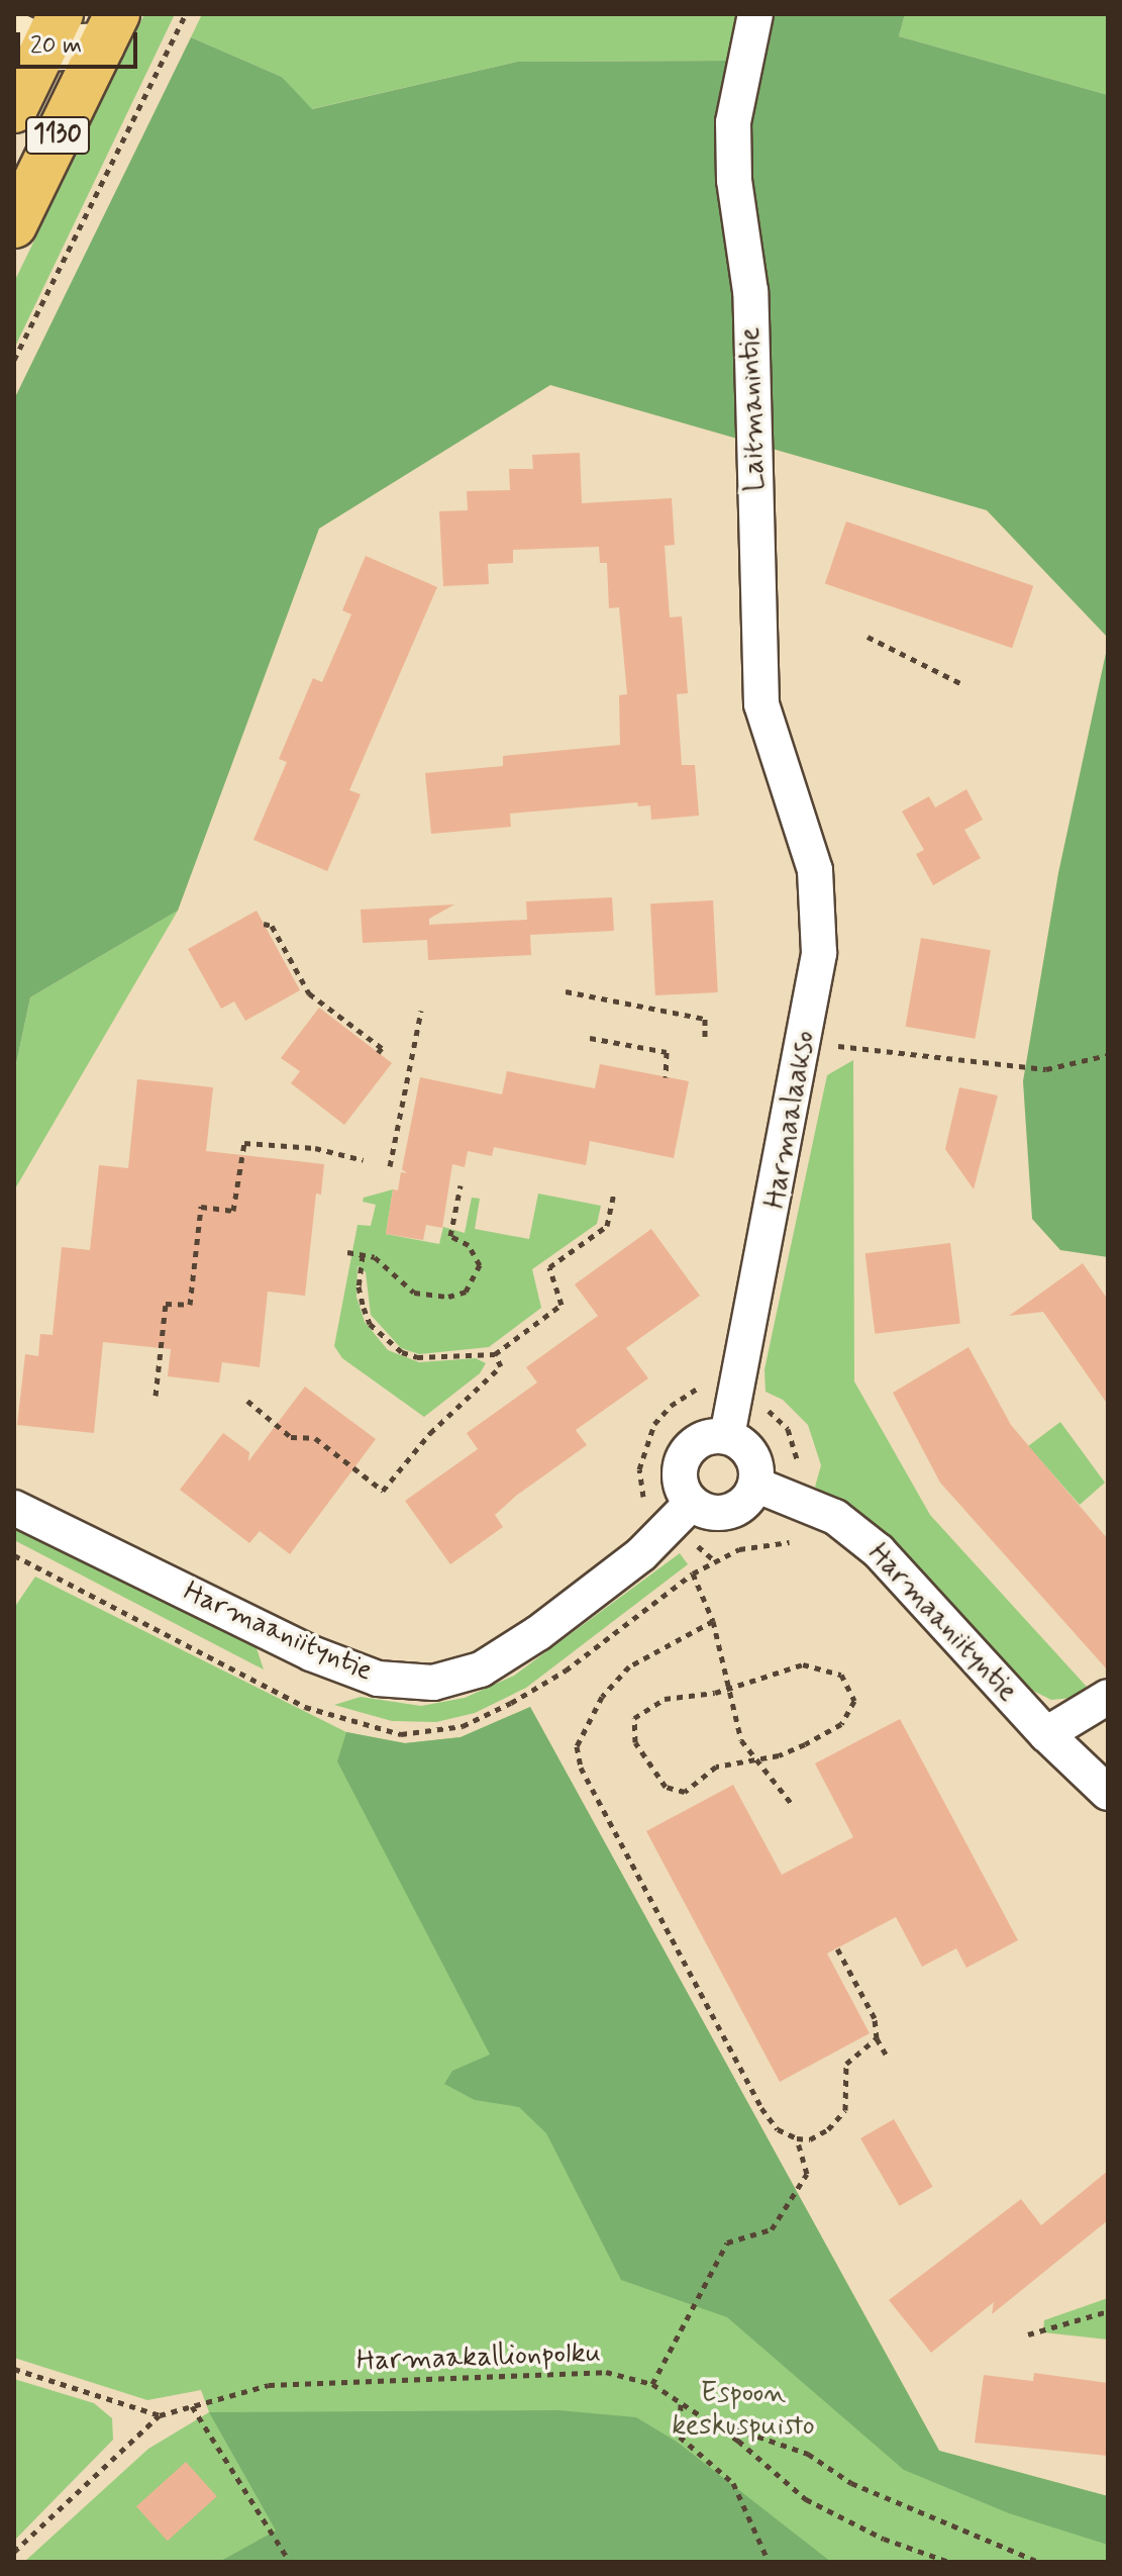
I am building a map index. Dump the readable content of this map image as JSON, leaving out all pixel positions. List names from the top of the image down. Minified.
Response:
{"streets":{"main road":["1130"],"street":["Laitmanintie","Harmaalaakso","Harmaaniityntie"],"path":["Harmaakallionpolku"]},"crossings":[["Laitmanintie","Harmaalaakso"],["Harmaalaakso","Harmaaniityntie"]],"parks":["Espoon keskuspuisto"],"scale_bar":"20 m"}
